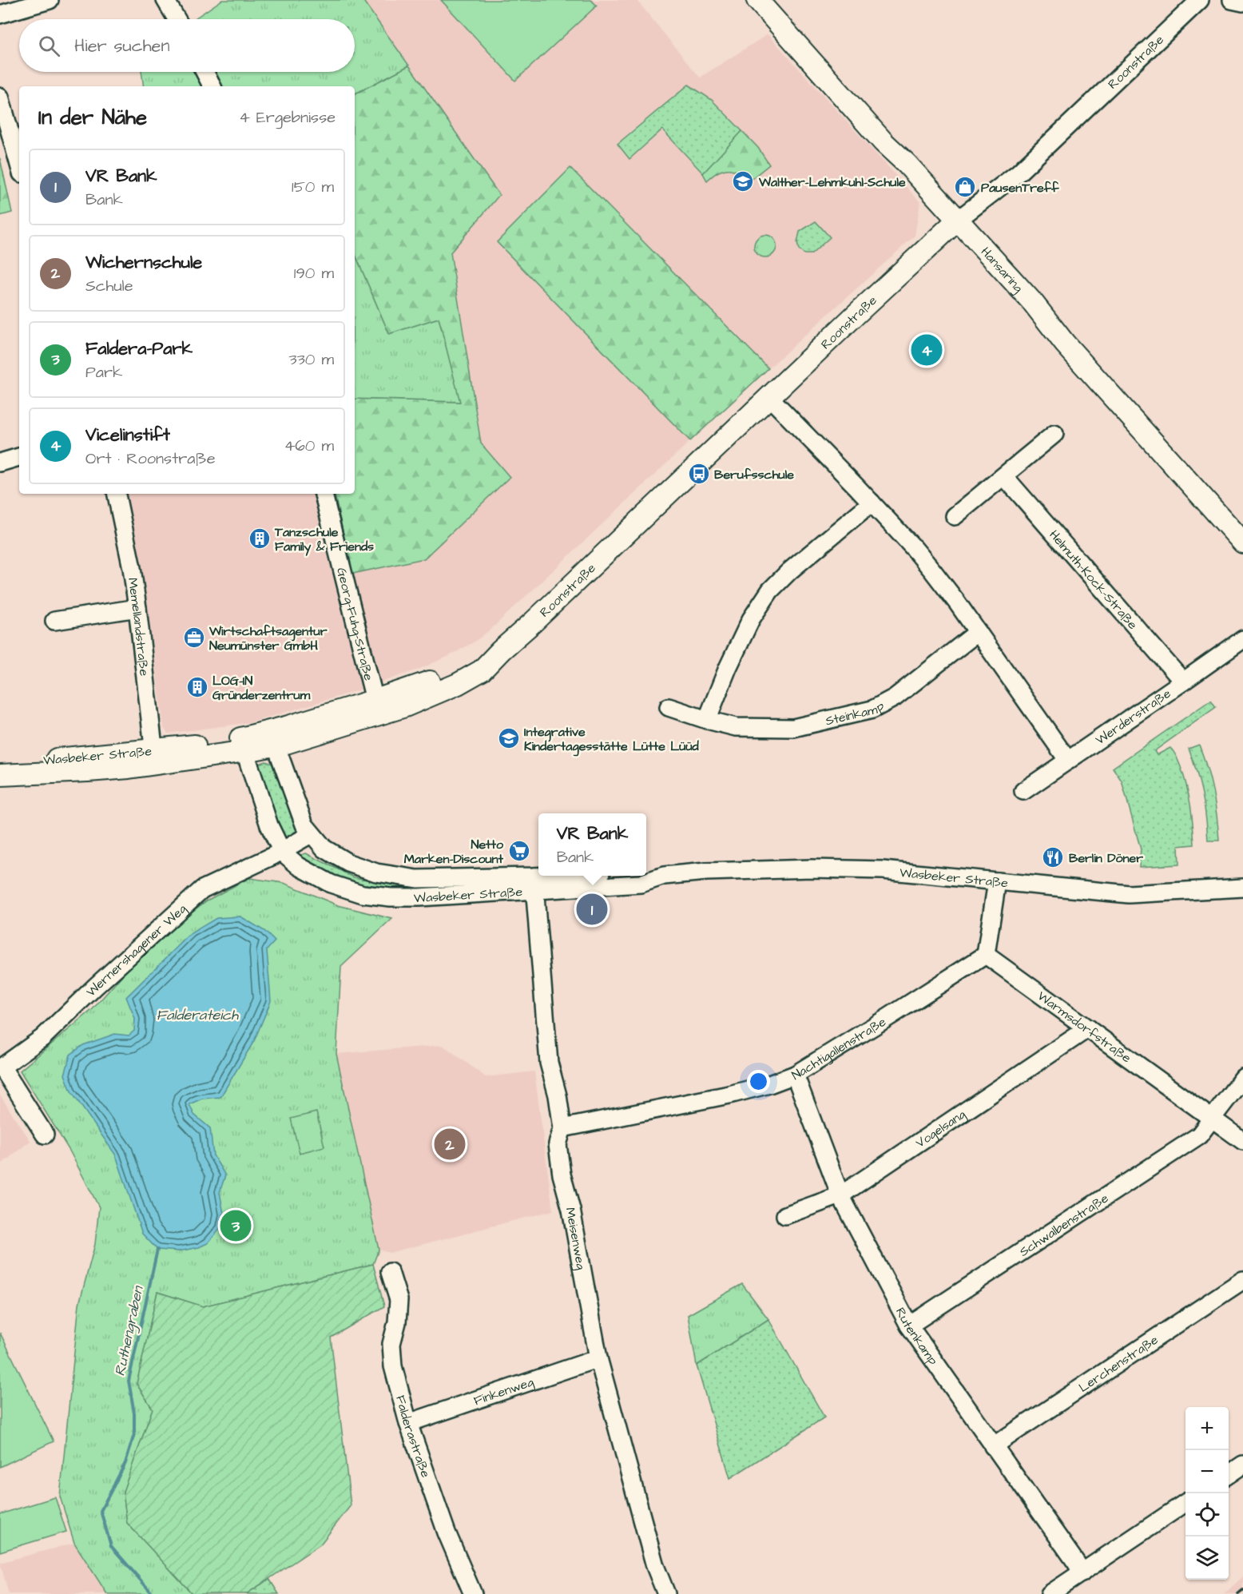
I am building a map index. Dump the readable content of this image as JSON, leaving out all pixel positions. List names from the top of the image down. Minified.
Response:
{"streets":{"main road":["Roonstraße","Hansaring","Wasbeker Straße"],"street":["Helmuth-Kock-Straße","Georg-Fuhg-Straße","Memellandstraße","Steinkamp","Werderstraße","Wernershagener Weg","Warmsdorfstraße","Nachtigallenstraße","Vogelsang","Schwalbenstraße","Meisenweg","Rutenkamp","Lerchenstraße","Finkenweg","Falderastraße"]},"crossings":[["Roonstraße","Hansaring"],["Roonstraße","Georg-Fuhg-Straße"],["Roonstraße","Wasbeker Straße"],["Helmuth-Kock-Straße","Werderstraße"],["Memellandstraße","Wasbeker Straße"],["Wasbeker Straße","Wernershagener Weg"],["Wasbeker Straße","Meisenweg"],["Warmsdorfstraße","Nachtigallenstraße"],["Warmsdorfstraße","Vogelsang"],["Warmsdorfstraße","Schwalbenstraße"],["Nachtigallenstraße","Meisenweg"],["Nachtigallenstraße","Rutenkamp"],["Vogelsang","Rutenkamp"],["Schwalbenstraße","Rutenkamp"],["Meisenweg","Finkenweg"],["Rutenkamp","Lerchenstraße"],["Finkenweg","Falderastraße"]],"water":["Falderateich","Ruthengraben"],"places":{"school or university":["Walther-Lehmkuhl-Schule","Integrative Kindertagesstätte Lütte Lüüd"],"shop":["PausenTreff"],"bus stop":["Berufsschule"],"building":["Tanzschule Family & Friends","LOG-IN Gründerzentrum"],"office":["Wirtschaftsagentur Neumünster GmbH"],"supermarket":["Netto Marken-Discount"],"restaurant":["Berlin Döner"]},"page":{"search":"Hier suchen","heading":["In der Nähe","4 Ergebnisse"],"list":[{"mark":"1","name":"VR Bank","note":"Bank","value":"150 m"},{"mark":"2","name":"Wichernschule","note":"Schule","value":"190 m"},{"mark":"3","name":"Faldera-Park","note":"Park","value":"330 m"},{"mark":"4","name":"Vicelinstift","note":"Ort · Roonstraße","value":"460 m"}],"pins":["4","1","2","3"],"popup":["VR Bank","Bank"],"map_buttons":["+","−"]}}
